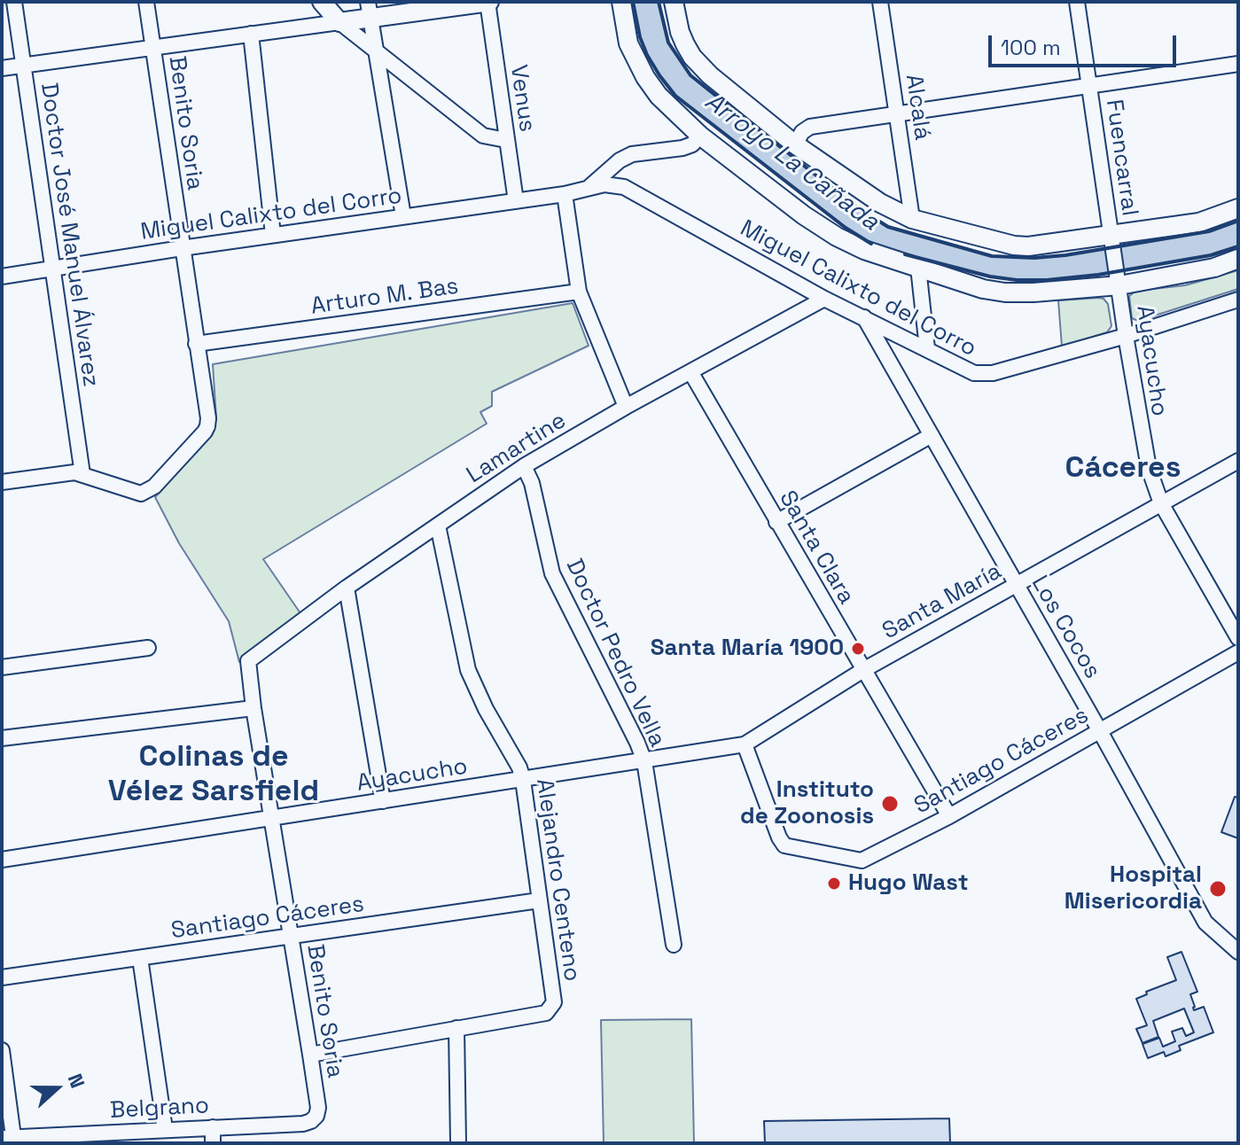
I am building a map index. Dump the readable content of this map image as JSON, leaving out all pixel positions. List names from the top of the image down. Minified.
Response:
{"streets":{"street":["Venus","Alcalá","Benito Soria","Fuencarral","Miguel Calixto del Corro","Doctor José Manuel Álvarez","Arturo M. Bas","Ayacucho","Lamartine","Santa Clara","Santa María","Los Cocos","Doctor Pedro Vella","Santiago Cáceres","Alejandro Centeno","Belgrano"]},"crossings":[["Venus","Miguel Calixto del Corro"],["Benito Soria","Miguel Calixto del Corro"],["Benito Soria","Doctor José Manuel Álvarez"],["Benito Soria","Arturo M. Bas"],["Benito Soria","Ayacucho"],["Benito Soria","Lamartine"],["Benito Soria","Santiago Cáceres"],["Benito Soria","Belgrano"],["Fuencarral","Ayacucho"],["Miguel Calixto del Corro","Doctor José Manuel Álvarez"],["Miguel Calixto del Corro","Ayacucho"],["Miguel Calixto del Corro","Lamartine"],["Miguel Calixto del Corro","Los Cocos"],["Ayacucho","Santa María"],["Ayacucho","Doctor Pedro Vella"],["Ayacucho","Santiago Cáceres"],["Ayacucho","Alejandro Centeno"],["Lamartine","Santa Clara"],["Lamartine","Doctor Pedro Vella"],["Lamartine","Alejandro Centeno"],["Santa Clara","Santa María"],["Santa Clara","Santiago Cáceres"],["Santa María","Los Cocos"],["Santa María","Santiago Cáceres"],["Los Cocos","Santiago Cáceres"],["Santiago Cáceres","Alejandro Centeno"]],"districts":["Cáceres","Colinas de Vélez Sarsfield"],"water":["Arroyo La Cañada"],"places":["Santa María 1900","Instituto de Zoonosis","Hugo Wast","Hospital Misericordia"],"scale_bar":"100 m","north":"right"}
